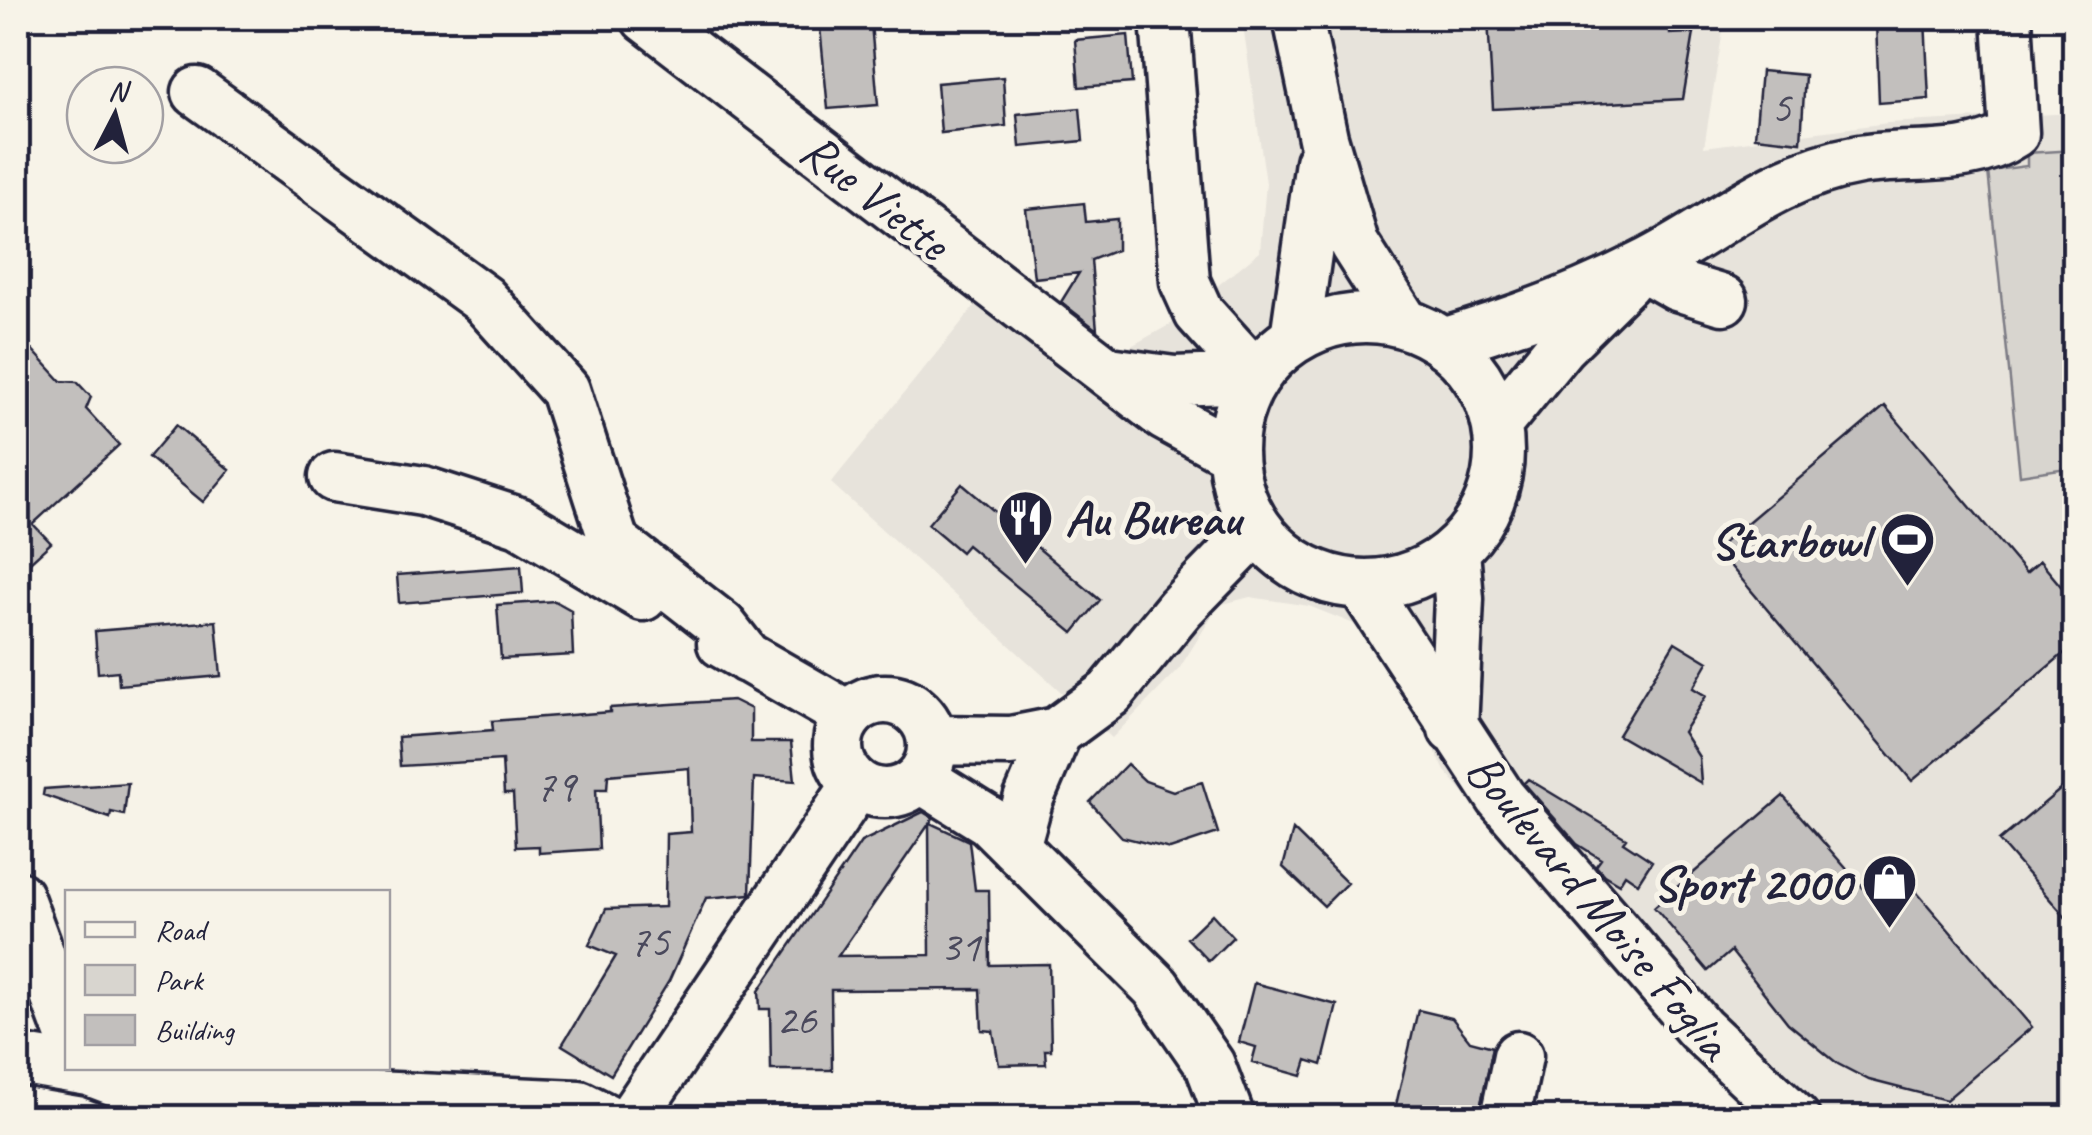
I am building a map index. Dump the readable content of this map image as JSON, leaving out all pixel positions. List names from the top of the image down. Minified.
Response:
{"streets":{"street":["Rue Viette","Boulevard Moise Foglia"]},"crossings":[["Rue Viette","Boulevard Moise Foglia"]],"places":{"restaurant":["Au Bureau"],"sports":["Starbowl"],"shop":["Sport 2000"]},"house_numbers":["5","79","75","31","26"],"legend":["Road","Park","Building"],"north":"top"}
